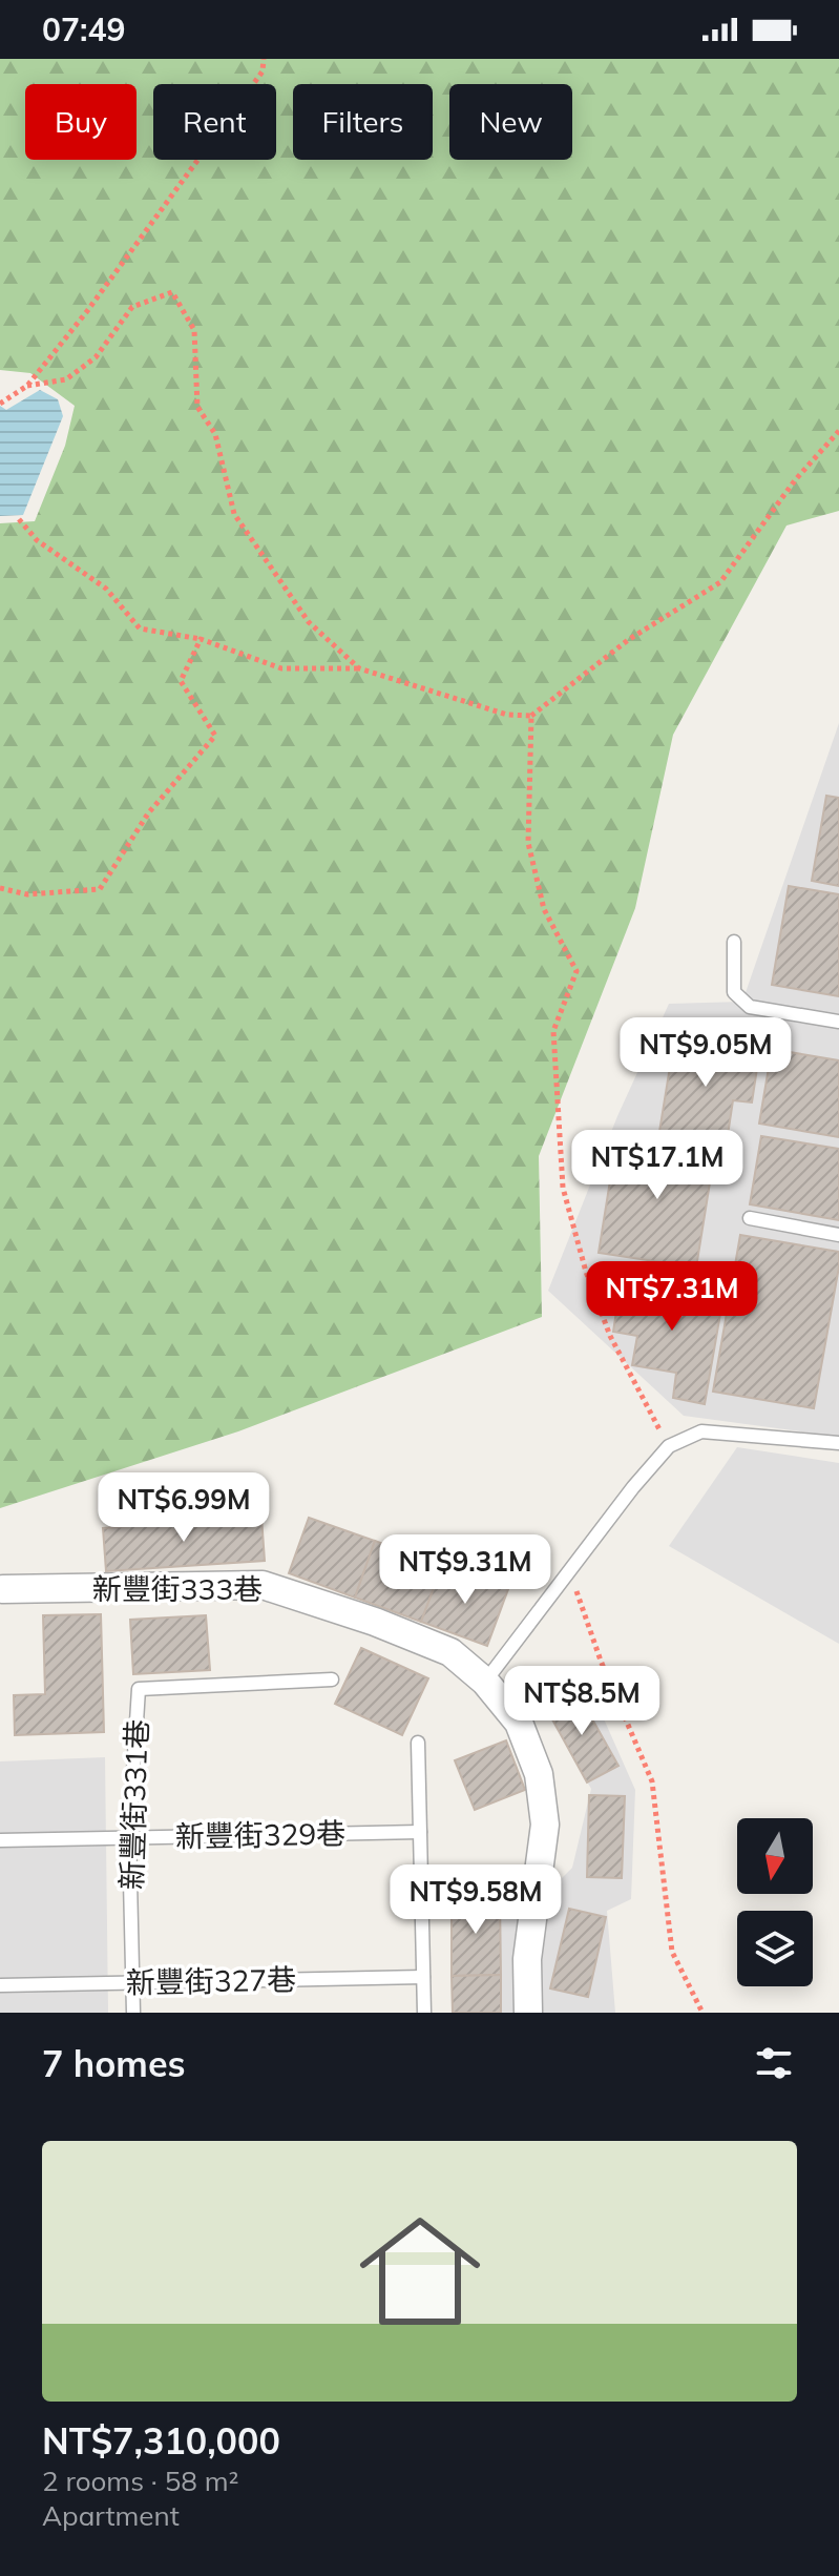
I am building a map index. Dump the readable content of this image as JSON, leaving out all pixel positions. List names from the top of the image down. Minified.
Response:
{"streets":{"street":["新豐街333巷"],"lane":["新豐街331巷","新豐街329巷","新豐街327巷"]},"crossings":[["新豐街331巷","新豐街329巷"],["新豐街331巷","新豐街327巷"]],"north":"bottom","page":{"status":"07:49","chip":["Buy","Rent","Filters","New"],"price":["NT$9.05M","NT$17.1M","NT$7.31M","NT$6.99M","NT$9.31M","NT$8.5M","NT$9.58M"],"heading":"7 homes","list":[{"name":"NT$7,310,000","note":"2 rooms · 58 m² · Apartment"}]}}
